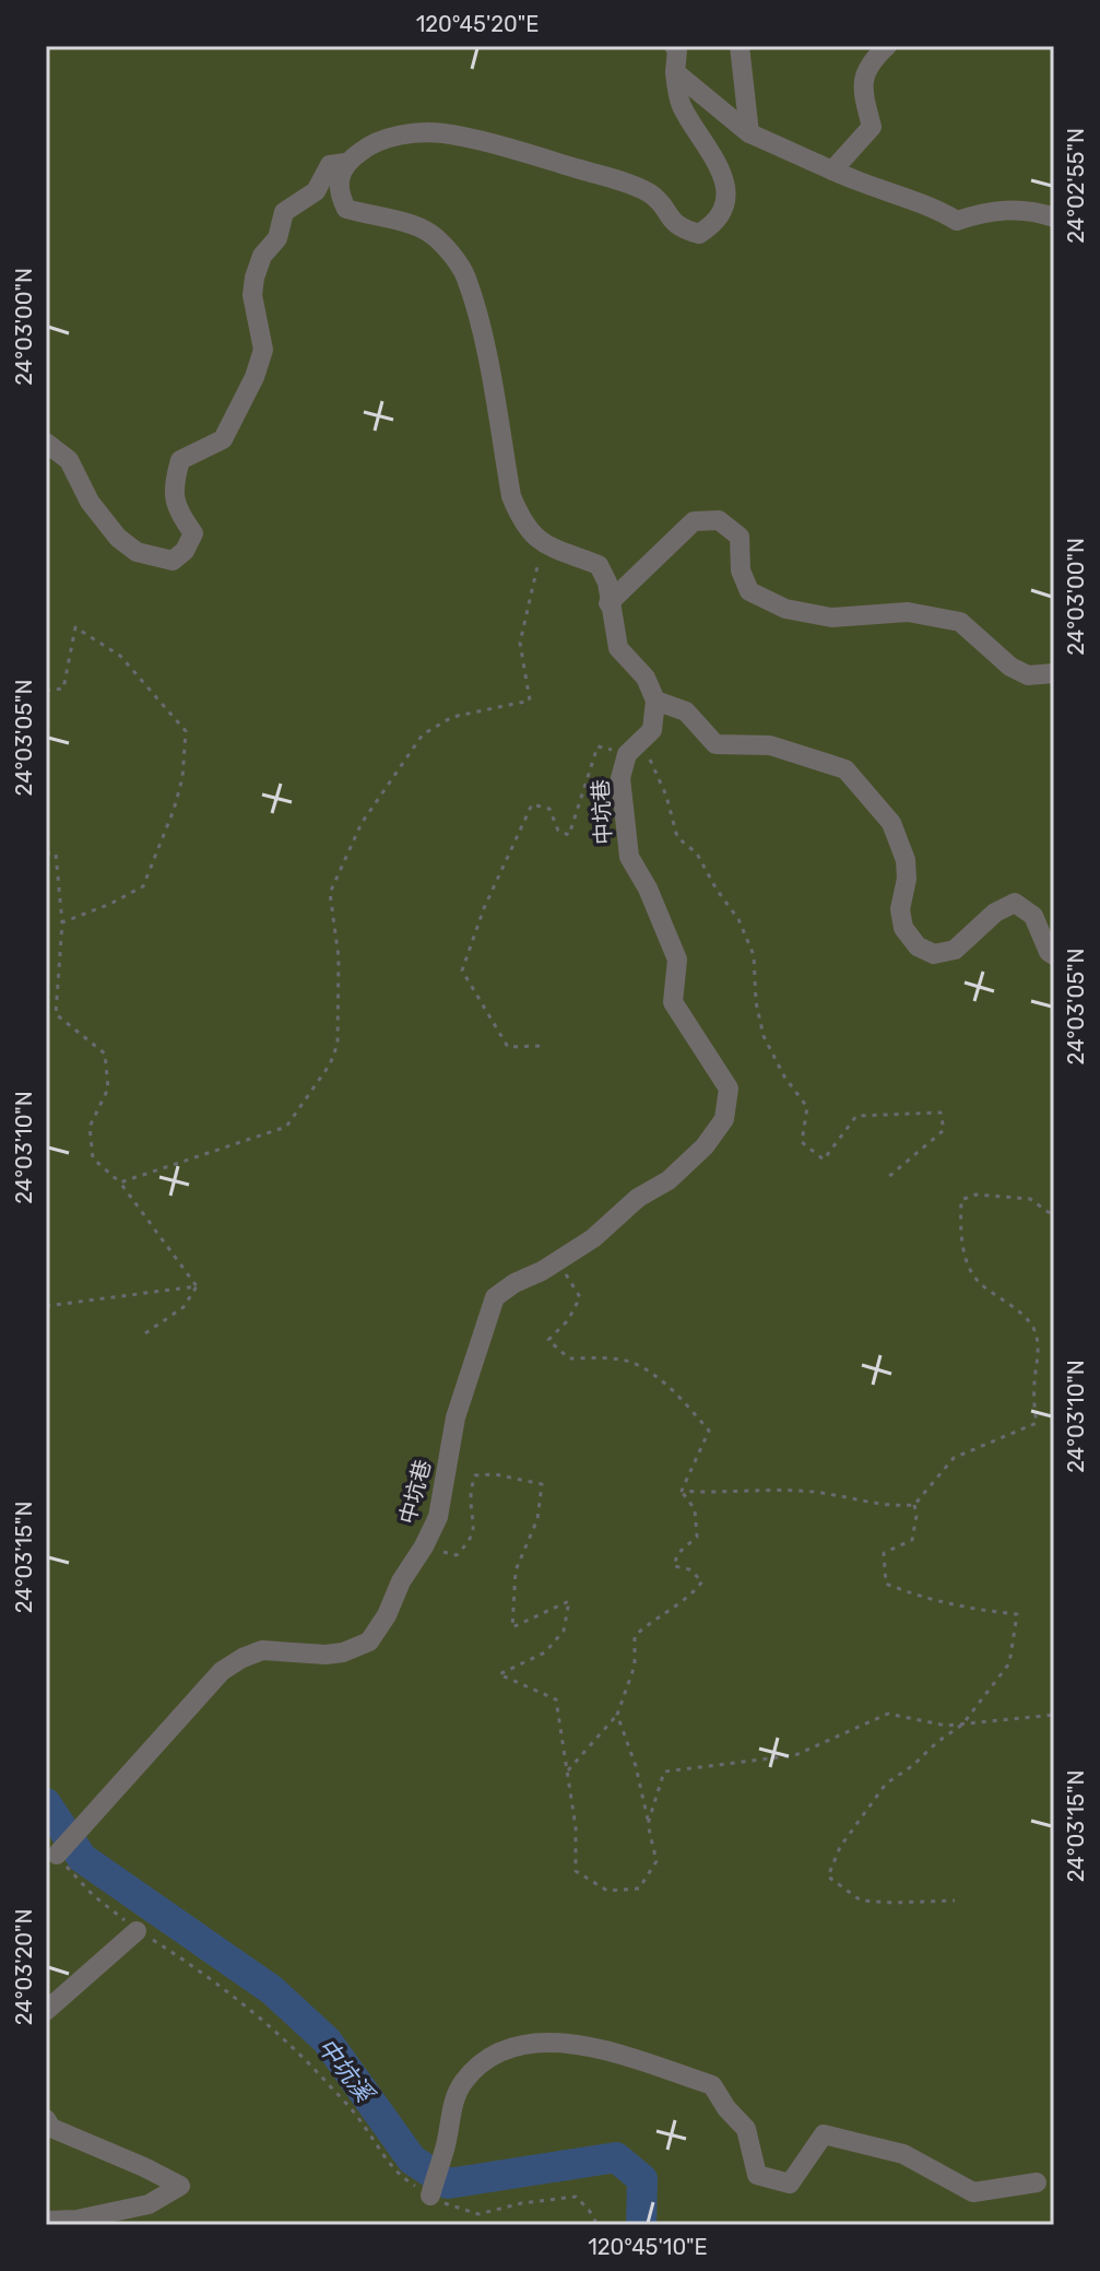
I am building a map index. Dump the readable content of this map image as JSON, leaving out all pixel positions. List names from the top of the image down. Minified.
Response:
{"streets":{"street":["中坑巷"]},"water":["中坑溪"],"coordinates":["120°45'20\"E","24°02'55\"N","24°03'00\"N","24°03'05\"N","24°03'10\"N","24°03'15\"N","24°03'20\"N","120°45'10\"E"]}
